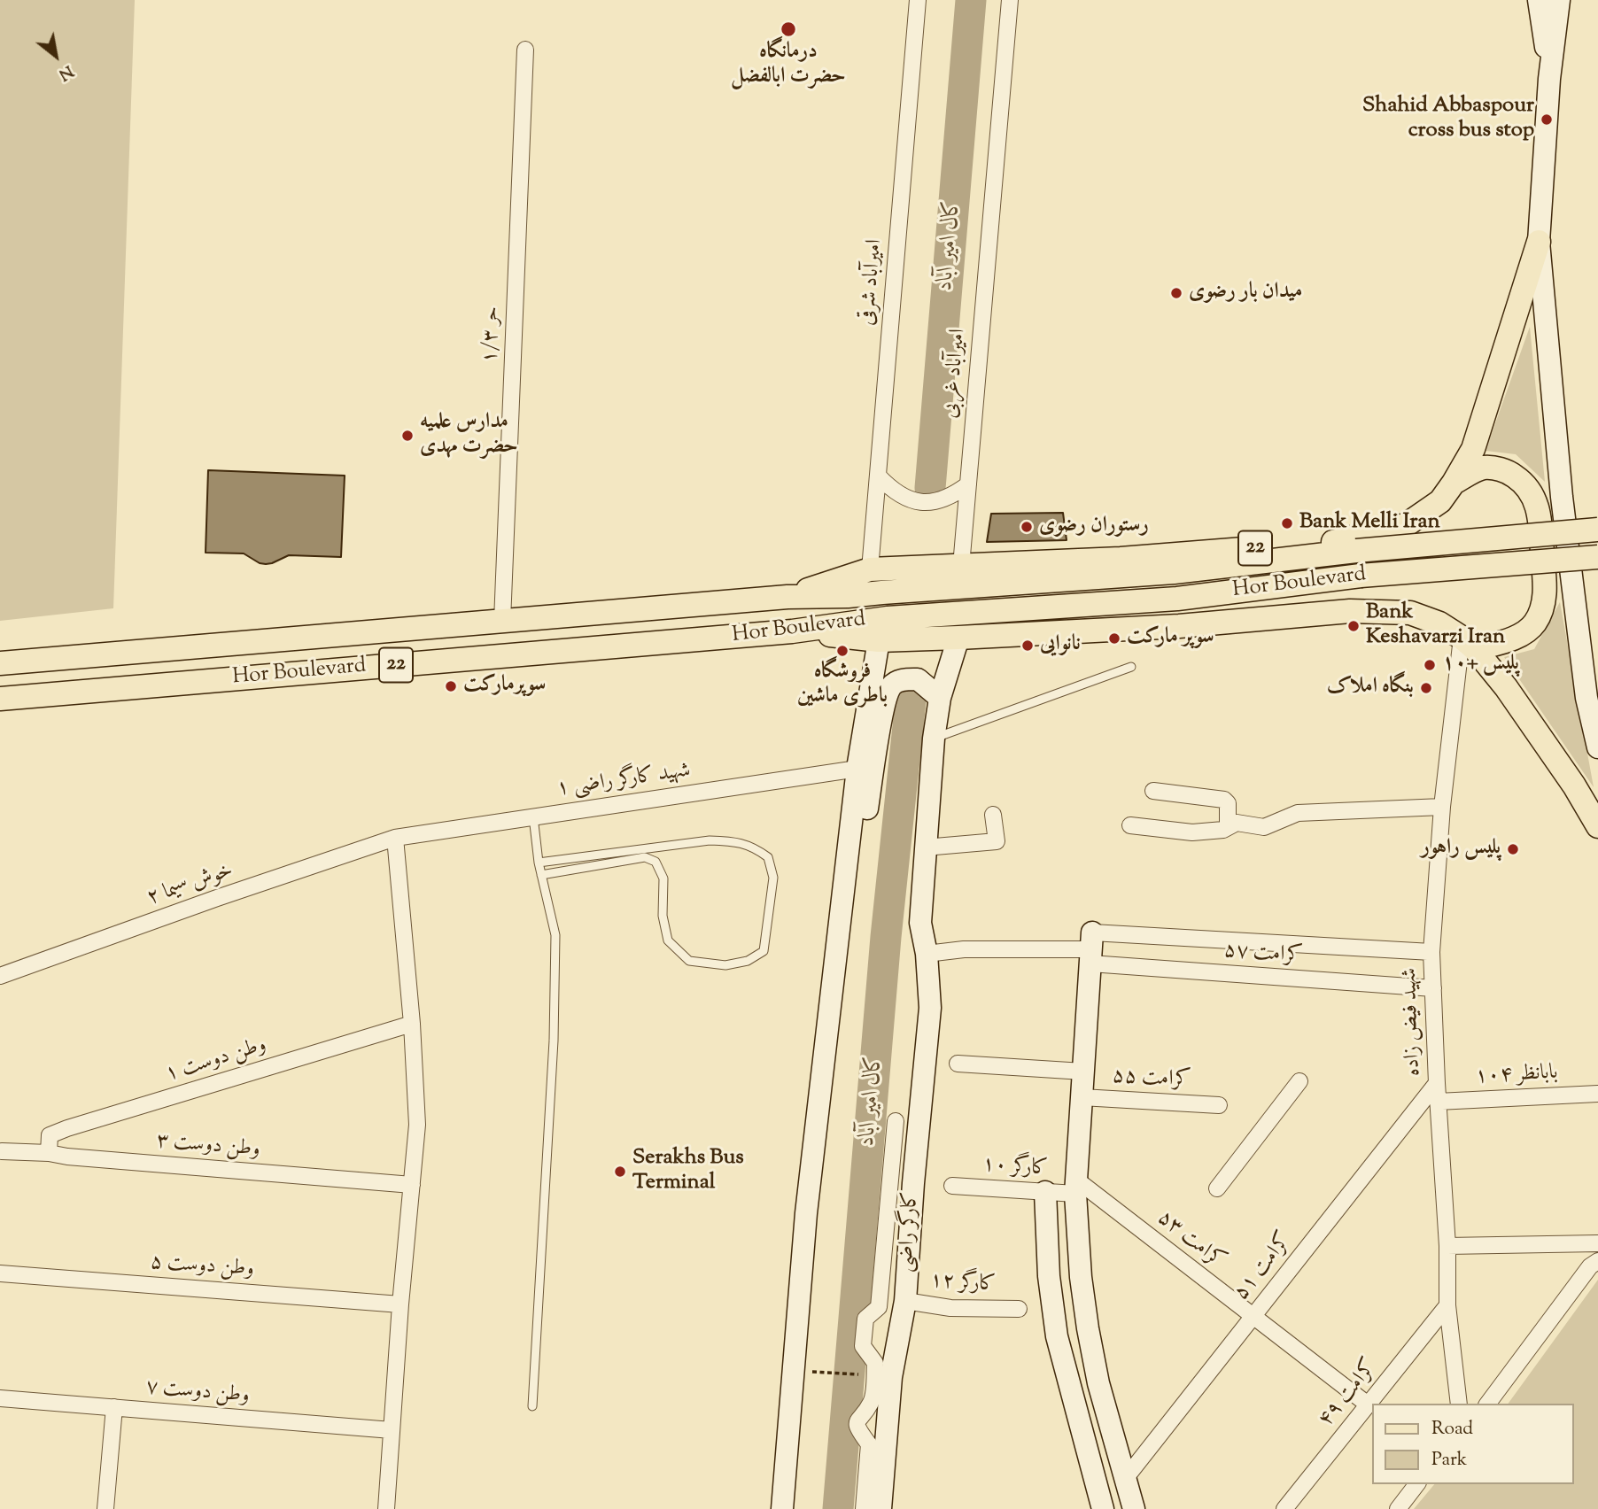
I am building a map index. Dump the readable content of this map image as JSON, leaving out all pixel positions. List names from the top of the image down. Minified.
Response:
{"streets":{"main road":["22","Hor Boulevard"],"street":["امیرآباد شرقی","حر ۱/۳","امیرآباد غربی","شهید کارگر راضی ۱","خوش سیما ۲","کرامت ۵۷","شهید فیض زاده","وطن دوست ۱","بابانظر ۱۰۴","کرامت ۵۵","وطن دوست ۳","کارگر ۱۰","کارگر راضی","کرامت ۵۳","وطن دوست ۵","کرامت ۵۱","کارگر ۱۲","وطن دوست ۷","کرامت ۴۹"]},"crossings":[["امیرآباد شرقی","22"],["حر ۱/۳","Hor Boulevard"],["امیرآباد غربی","22"],["22","Hor Boulevard"],["22","شهید فیض زاده"],["22","کارگر راضی"],["شهید کارگر راضی ۱","خوش سیما ۲"],["کرامت ۵۷","شهید فیض زاده"],["شهید فیض زاده","بابانظر ۱۰۴"],["شهید فیض زاده","کرامت ۵۱"],["شهید فیض زاده","کرامت ۴۹"],["وطن دوست ۱","وطن دوست ۳"],["کارگر ۱۰","کرامت ۵۳"],["کارگر راضی","کارگر ۱۲"],["کرامت ۵۳","کرامت ۵۱"],["کرامت ۵۳","کرامت ۴۹"]],"water":["کال امیر آباد"],"places":["درمانگاه حضرت ابالفضل","Shahid Abbaspour cross bus stop","میدان بار رضوی","مدارس علمیه حضرت مهدی","Bank Melli Iran","رستوران رضوی","Bank Keshavarzi Iran","سوپر مارکت","نانوایی","فروشگاه باطری ماشین","پلیس +۱۰","سوپرمارکت","بنگاه املاک","پلیس راهور","Serakhs Bus Terminal"],"legend":["Road","Park"],"north":"bottom right"}
